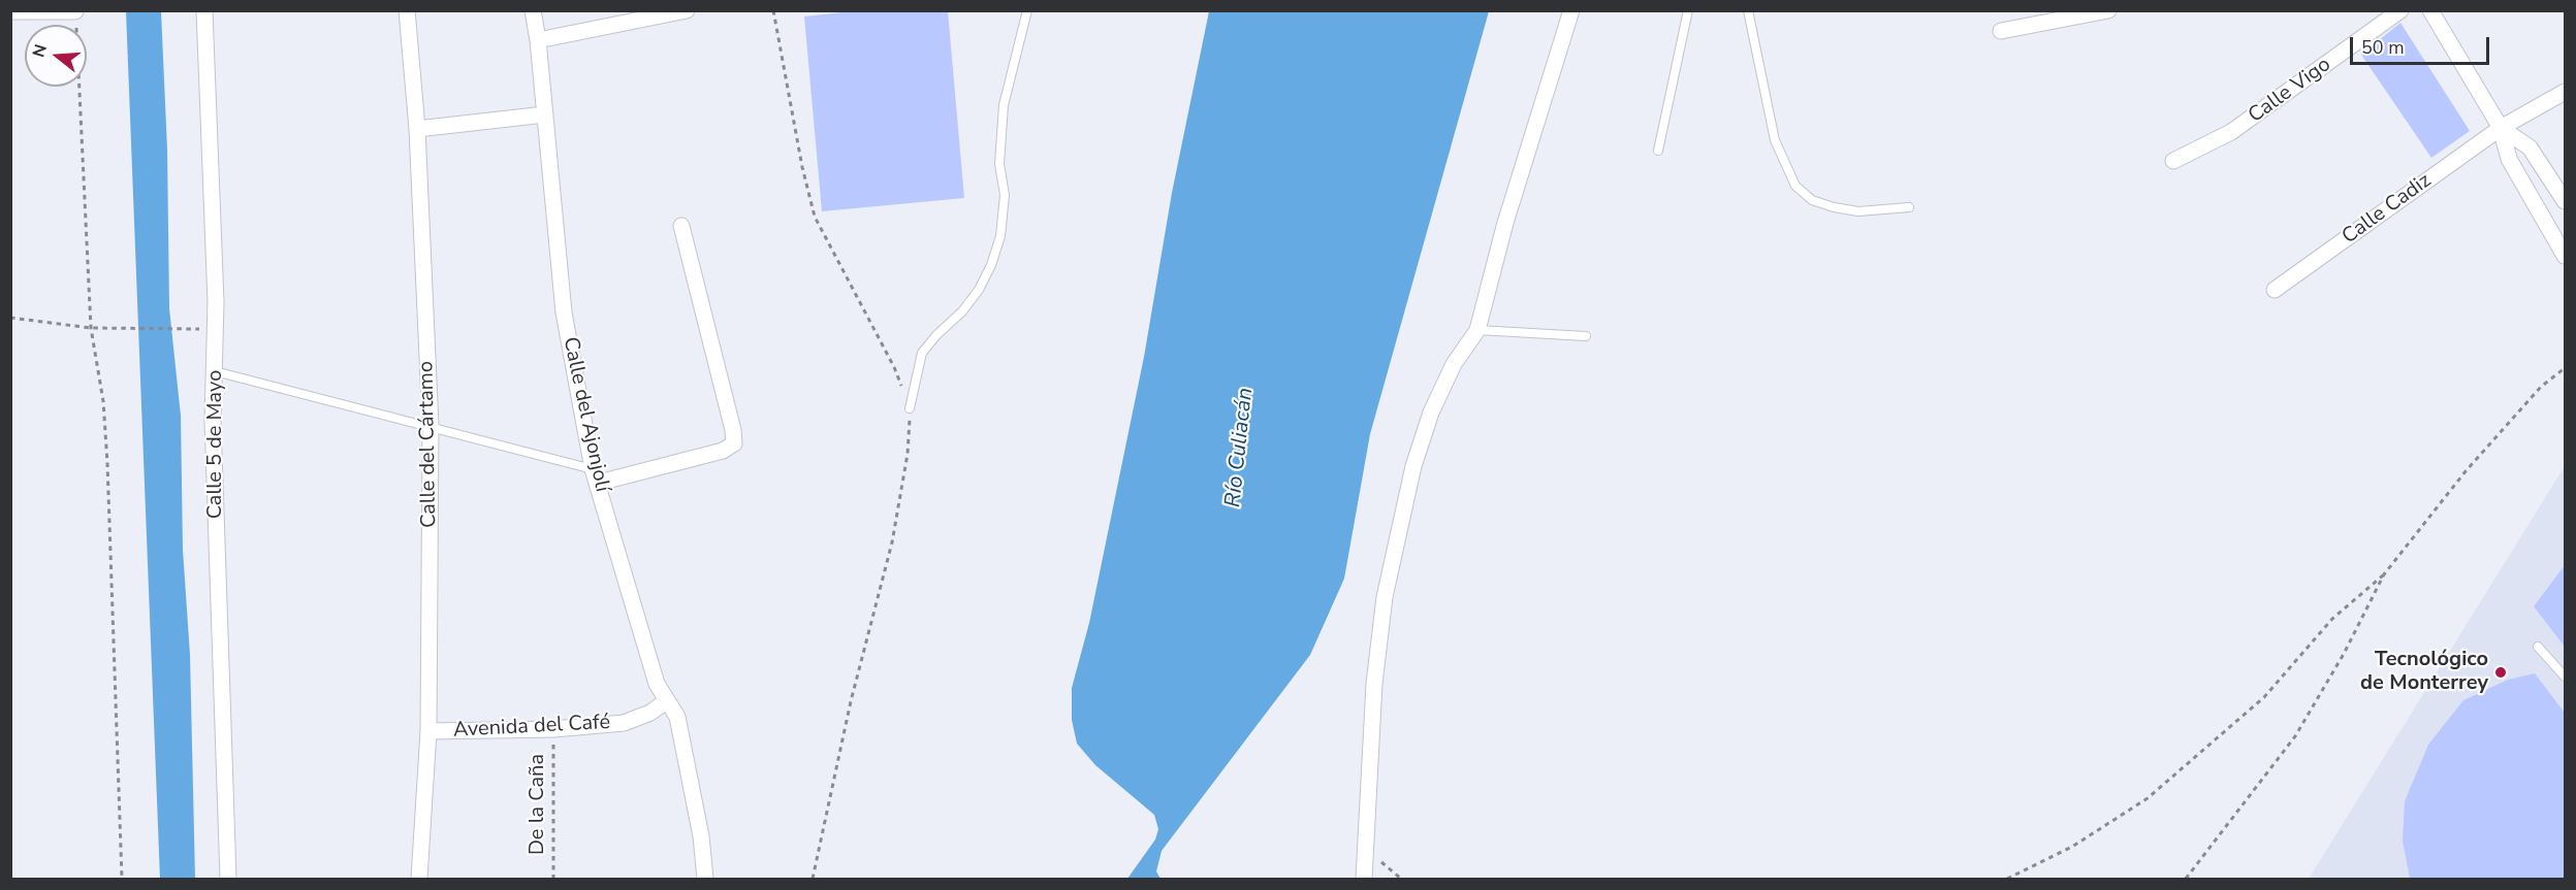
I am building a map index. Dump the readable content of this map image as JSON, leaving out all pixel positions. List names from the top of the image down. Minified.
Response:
{"streets":{"street":["Calle Vigo","Calle Cadiz","Calle del Ajonjolí","Calle 5 de Mayo","Calle del Cártamo","Avenida del Café"],"path":["De la Caña"]},"crossings":[["Calle del Ajonjolí","Avenida del Café"],["Calle del Cártamo","Avenida del Café"],["Avenida del Café","De la Caña"]],"water":["Río Culiacán"],"places":["Tecnológico de Monterrey"],"scale_bar":"50 m","north":"left"}
